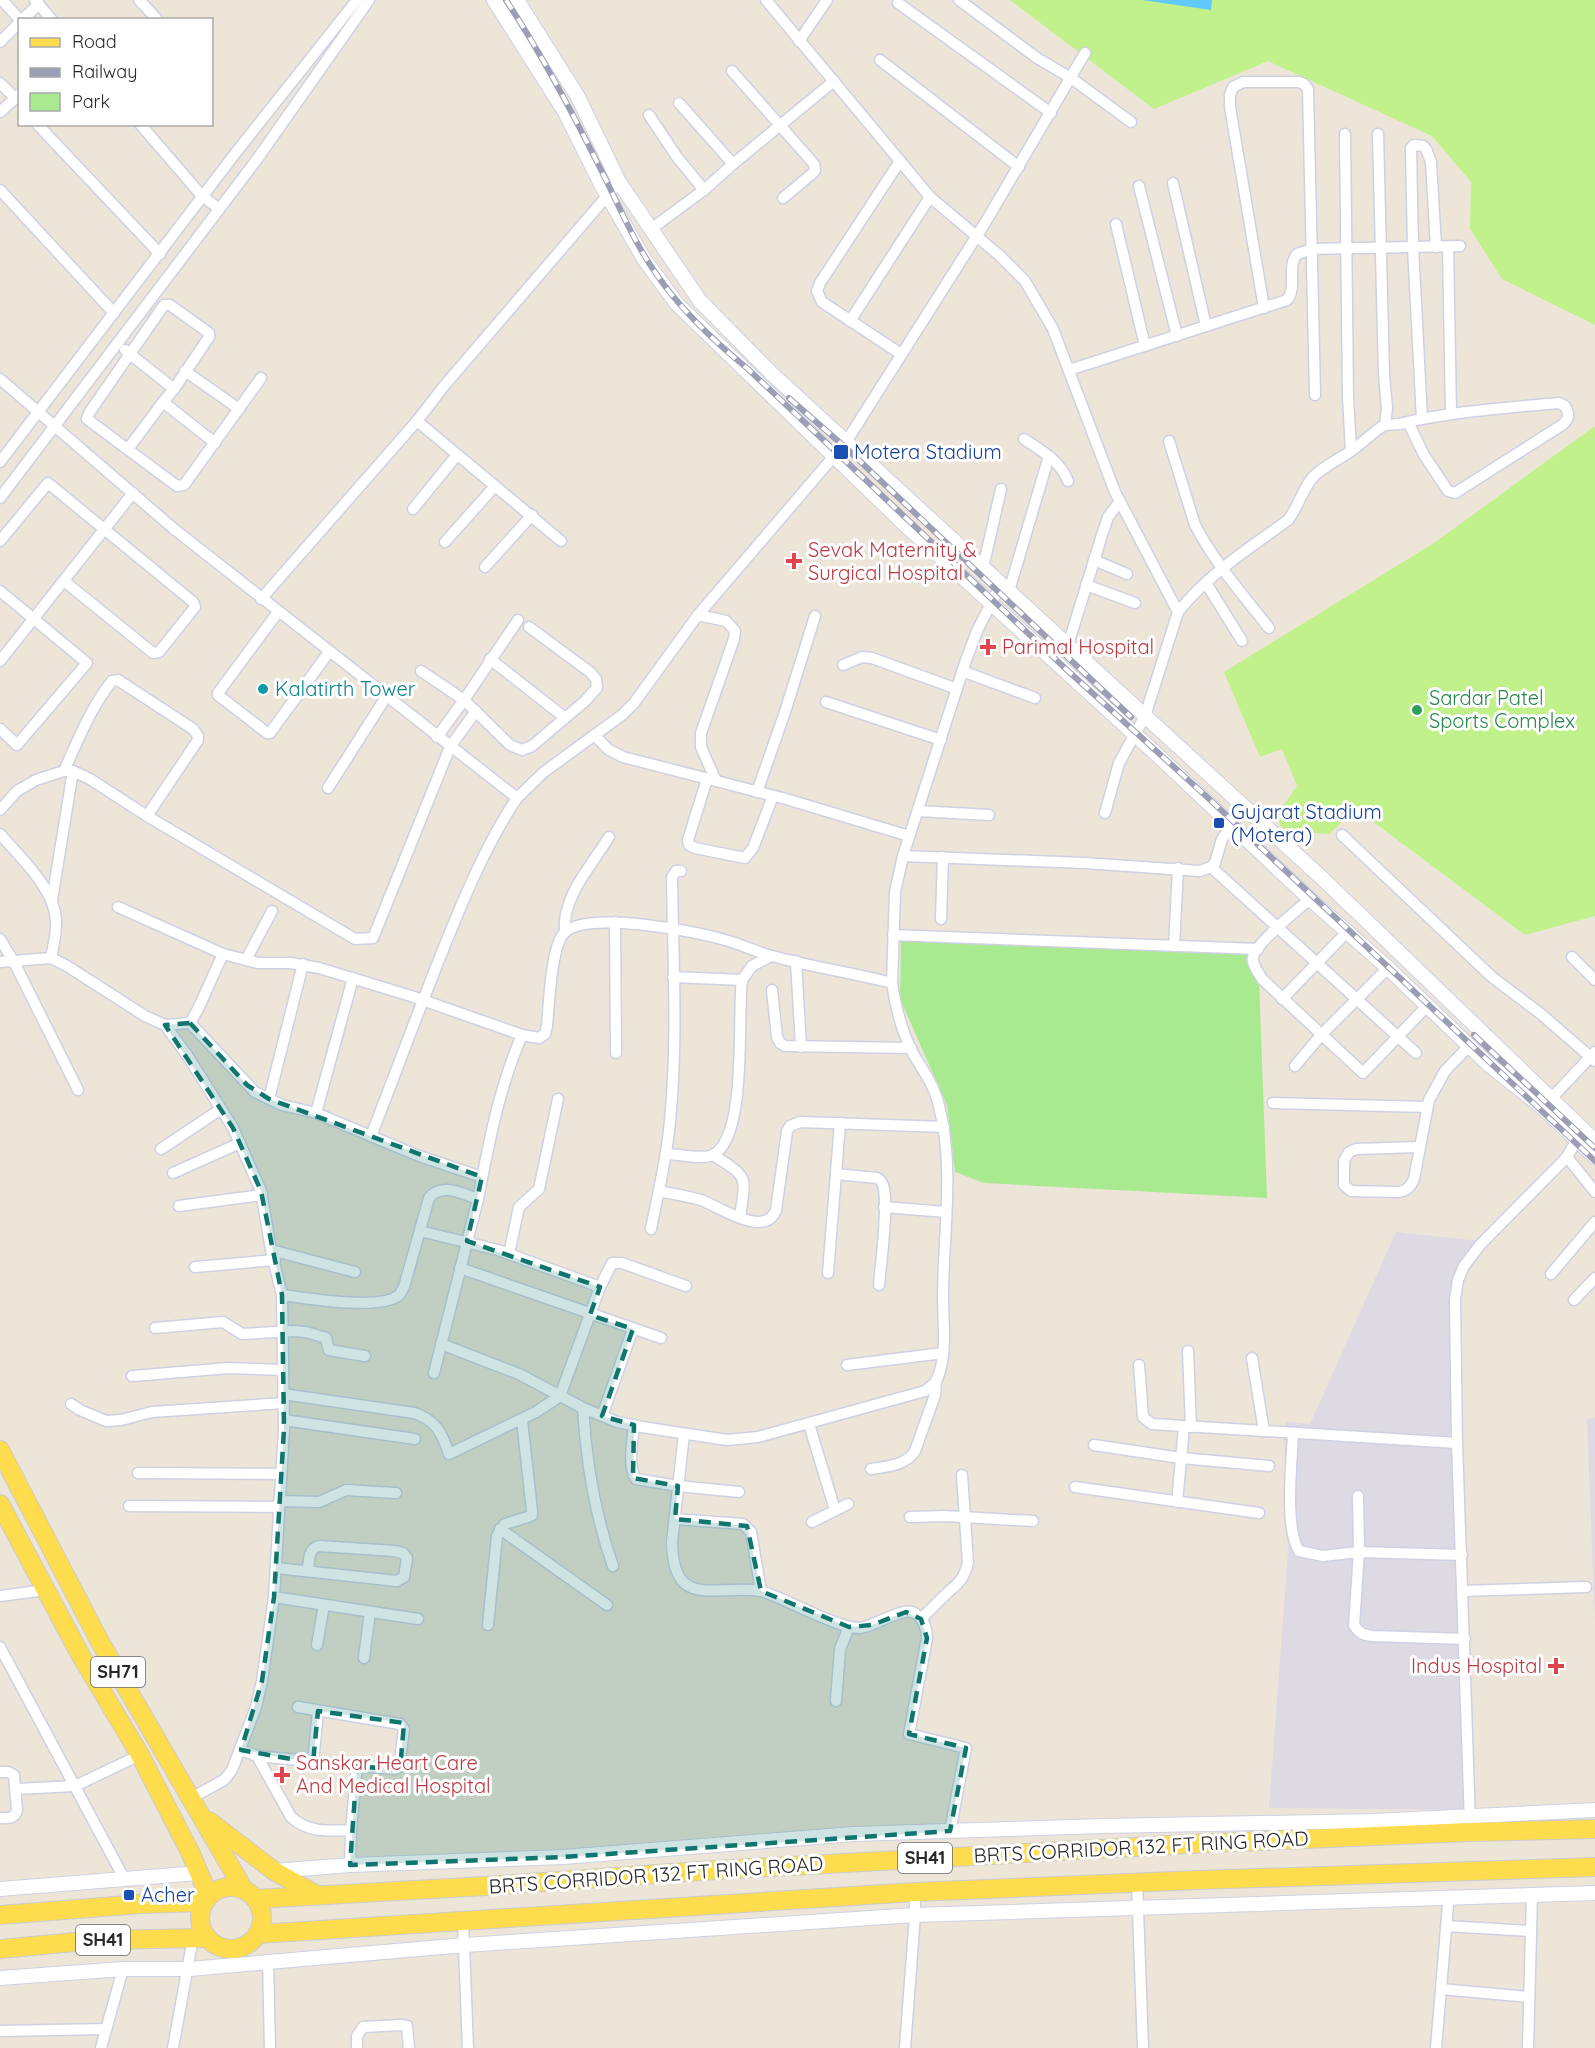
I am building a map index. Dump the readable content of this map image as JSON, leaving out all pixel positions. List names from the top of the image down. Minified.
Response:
{"streets":{"main road":["SH71","BRTS CORRIDOR 132 FT RING ROAD","SH41"]},"crossings":[["SH71","BRTS CORRIDOR 132 FT RING ROAD"],["SH71","SH41"],["BRTS CORRIDOR 132 FT RING ROAD","SH41"]],"places":{"transit":["Motera Stadium","Gujarat Stadium (Motera)","Acher"],"health":["Sevak Maternity & Surgical Hospital","Parimal Hospital","Indus Hospital","Sanskar Heart Care And Medical Hospital"],"other":["Kalatirth Tower","Sardar Patel Sports Complex"]},"legend":["Road","Railway","Park"]}
